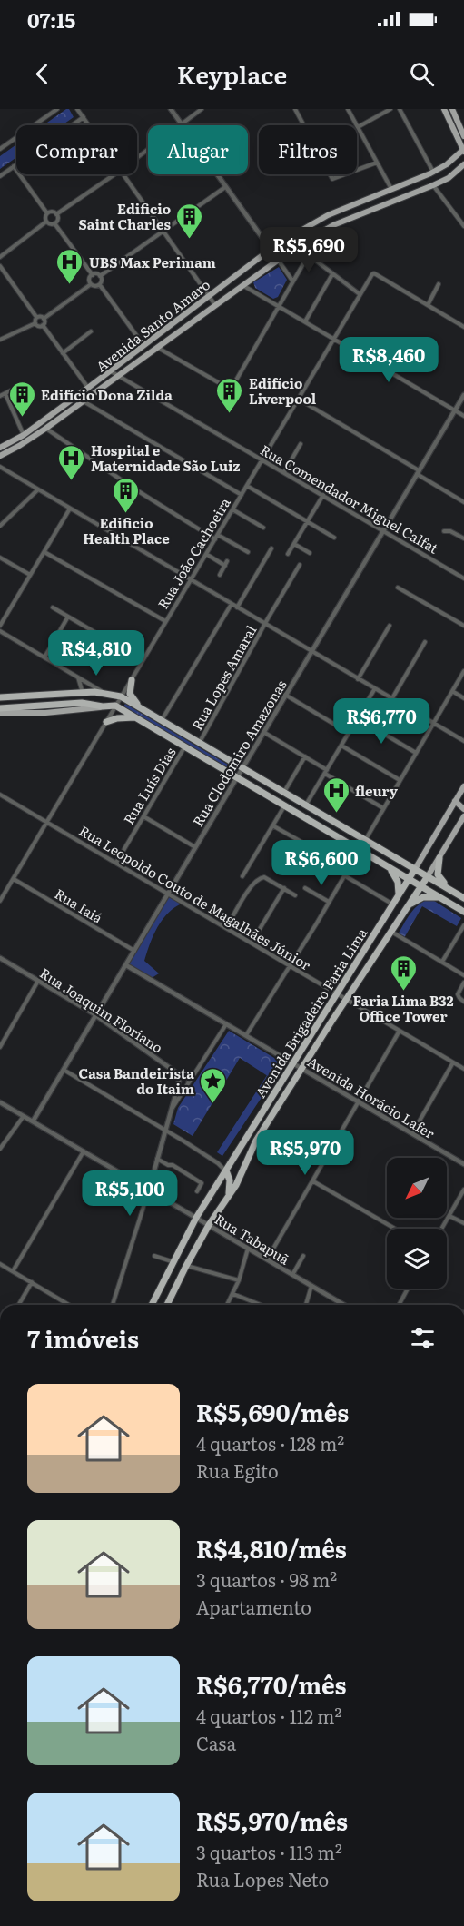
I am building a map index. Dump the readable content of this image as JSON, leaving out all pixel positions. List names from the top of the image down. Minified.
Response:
{"streets":{"highway":["Avenida Brigadeiro Faria Lima"],"main road":["Avenida Santo Amaro"],"street":["Rua Comendador Miguel Calfat","Rua João Cachoeira","Rua Lopes Amaral","Rua Clodomiro Amazonas","Rua Luís Dias","Rua Leopoldo Couto de Magalhães Júnior","Rua Iaiá","Rua Joaquim Floriano","Avenida Horácio Lafer","Rua Tabapuã"]},"crossings":[["Avenida Santo Amaro","Rua Comendador Miguel Calfat"],["Rua Comendador Miguel Calfat","Rua João Cachoeira"],["Rua Comendador Miguel Calfat","Rua Clodomiro Amazonas"],["Rua João Cachoeira","Rua Leopoldo Couto de Magalhães Júnior"],["Rua João Cachoeira","Rua Iaiá"],["Rua Clodomiro Amazonas","Rua Leopoldo Couto de Magalhães Júnior"],["Rua Clodomiro Amazonas","Rua Iaiá"],["Rua Clodomiro Amazonas","Rua Joaquim Floriano"],["Rua Clodomiro Amazonas","Avenida Horácio Lafer"],["Rua Clodomiro Amazonas","Rua Tabapuã"],["Rua Luís Dias","Rua Leopoldo Couto de Magalhães Júnior"],["Rua Leopoldo Couto de Magalhães Júnior","Avenida Brigadeiro Faria Lima"],["Avenida Brigadeiro Faria Lima","Avenida Horácio Lafer"],["Avenida Brigadeiro Faria Lima","Rua Tabapuã"]],"places":{"building":["Edificio Saint Charles","Edifício Liverpool","Edifício Dona Zilda","Edificio Health Place","Faria Lima B32 Office Tower"],"hospital":["UBS Max Perimam","Hospital e Maternidade São Luiz","fleury"],"place":["Casa Bandeirista do Itaim"]},"north":"bottom left","page":{"status":"07:15","header":"Keyplace","chip":["Comprar","Alugar","Filtros"],"price":["R$5,690","R$8,460","R$4,810","R$6,770","R$6,600","R$5,970","R$5,100"],"heading":"7 imóveis","list":[{"name":"R$5,690/mês","note":"4 quartos · 128 m² · Rua Egito"},{"name":"R$4,810/mês","note":"3 quartos · 98 m² · Apartamento"},{"name":"R$6,770/mês","note":"4 quartos · 112 m² · Casa"},{"name":"R$5,970/mês","note":"3 quartos · 113 m² · Rua Lopes Neto"}]}}
